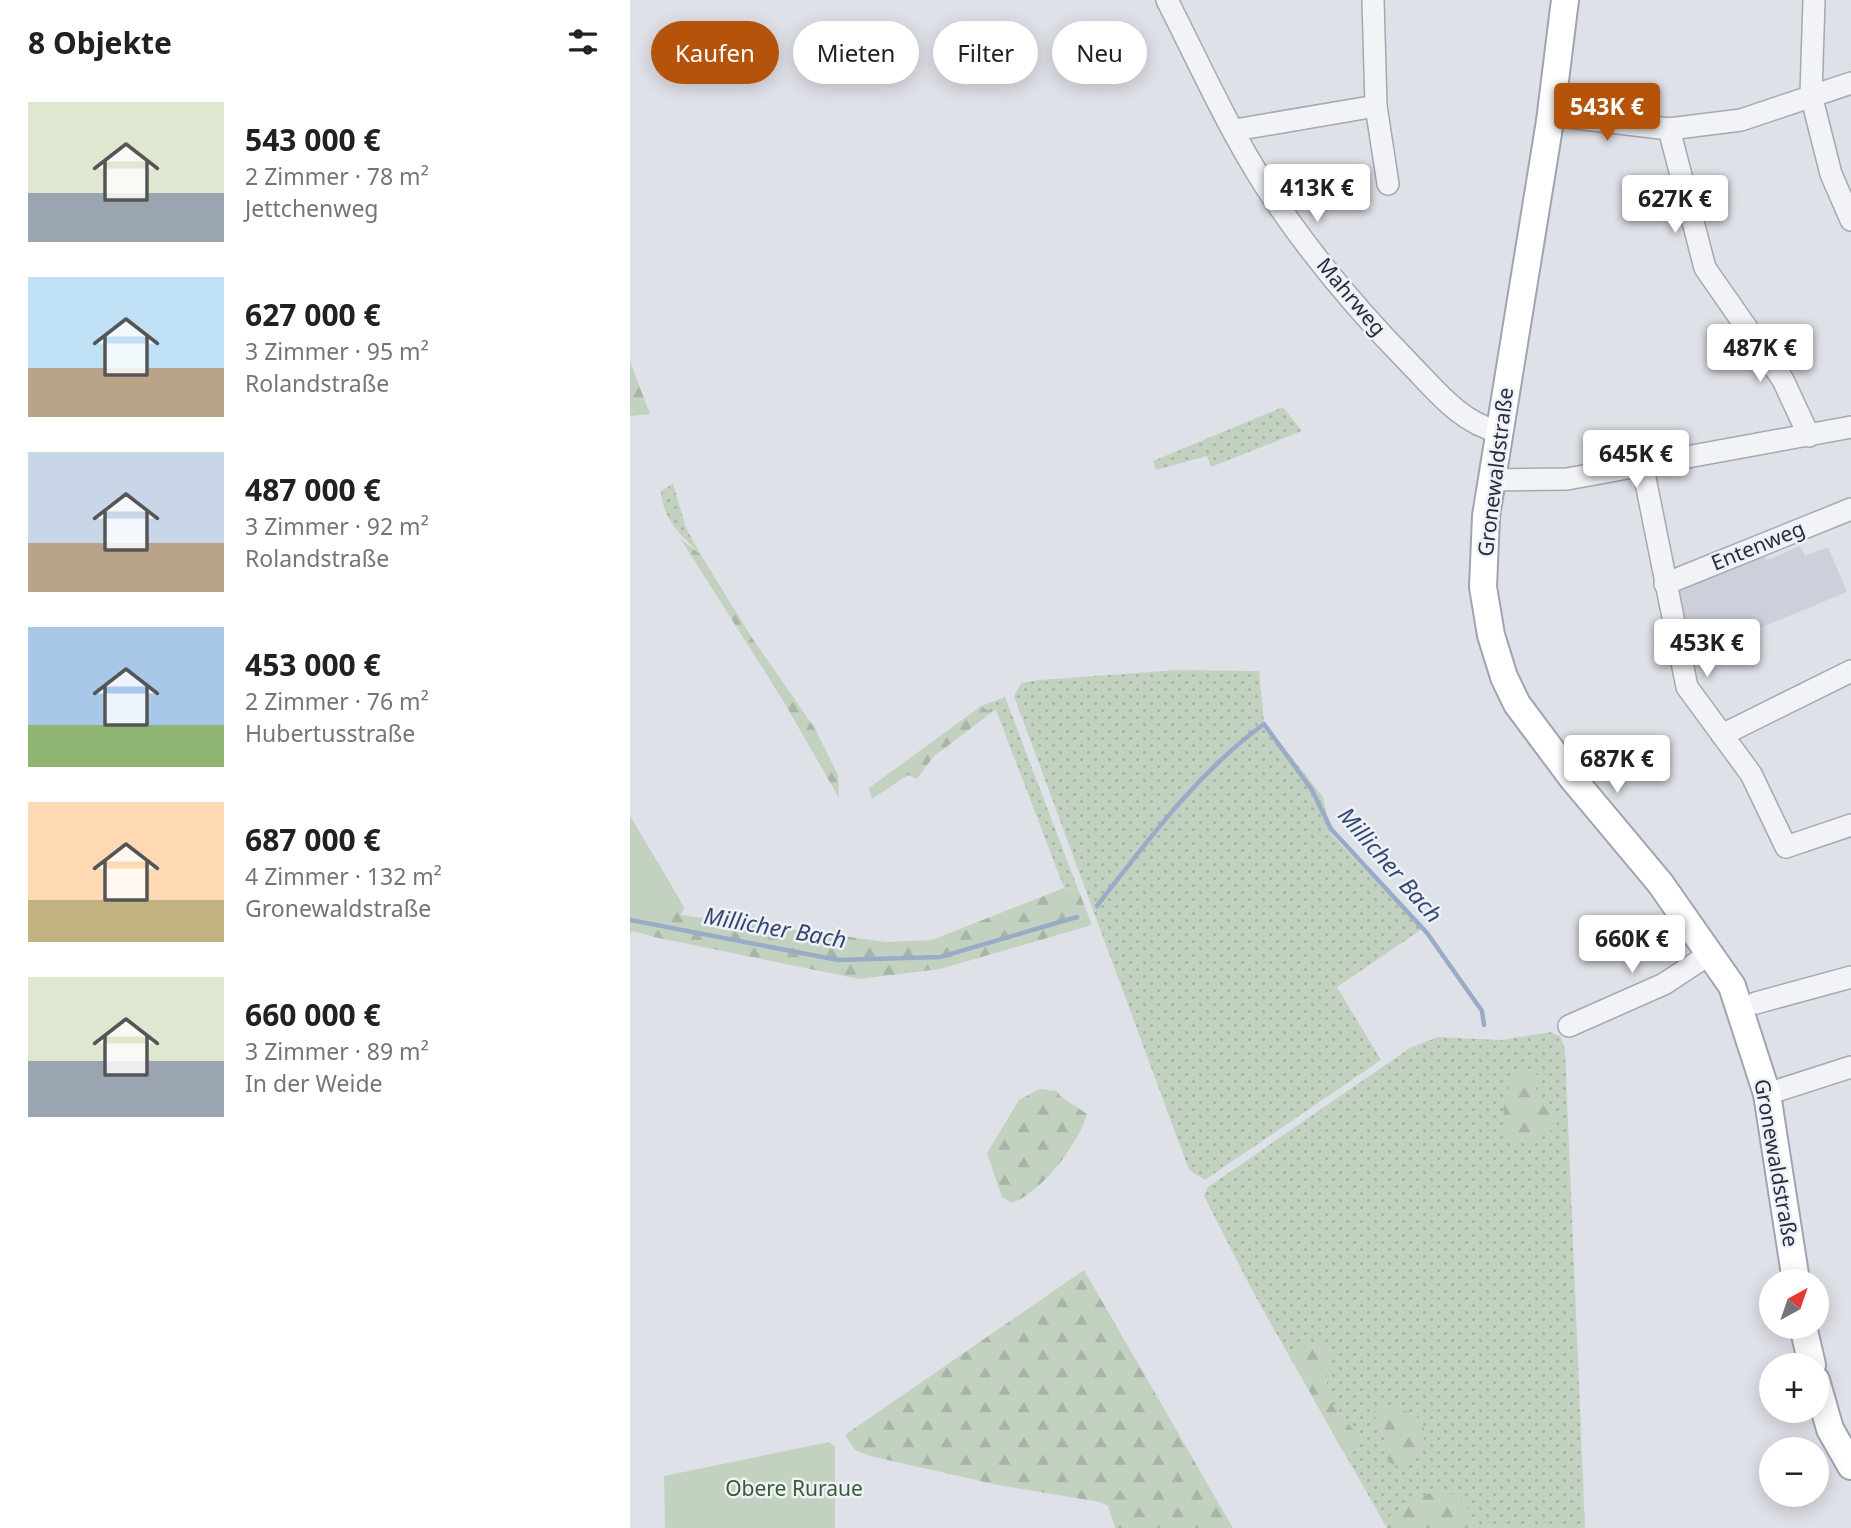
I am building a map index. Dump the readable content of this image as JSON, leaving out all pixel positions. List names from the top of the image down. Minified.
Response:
{"streets":{"main road":["Gronewaldstraße"],"street":["Mahrweg","Entenweg"]},"crossings":[["Mahrweg","Gronewaldstraße"]],"water":["Millicher Bach"],"parks":["Obere Ruraue"],"north":"top right","page":{"heading":"8 Objekte","chip":["Kaufen","Mieten","Filter","Neu"],"price":["543K €","413K €","627K €","487K €","645K €","453K €","687K €","660K €"],"list":[{"name":"543 000 €","note":"2 Zimmer · 78 m² · Jettchenweg"},{"name":"627 000 €","note":"3 Zimmer · 95 m² · Rolandstraße"},{"name":"487 000 €","note":"3 Zimmer · 92 m² · Rolandstraße"},{"name":"453 000 €","note":"2 Zimmer · 76 m² · Hubertusstraße"},{"name":"687 000 €","note":"4 Zimmer · 132 m² · Gronewaldstraße"},{"name":"660 000 €","note":"3 Zimmer · 89 m² · In der Weide"}],"map_buttons":["+","−"]}}
